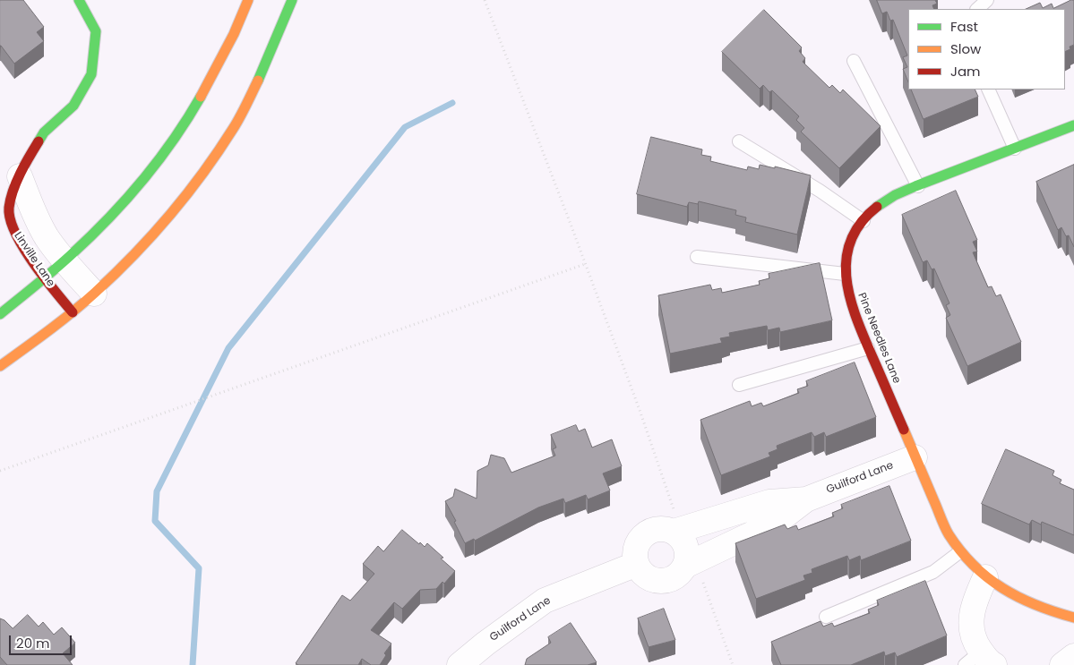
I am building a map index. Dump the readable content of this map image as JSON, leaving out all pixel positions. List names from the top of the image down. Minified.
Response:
{"streets":{"street":["Linville Lane","Pine Needles Lane","Guilford Lane"]},"crossings":[["Pine Needles Lane","Guilford Lane"]],"legend":["Fast","Slow","Jam"],"scale_bar":"20 m"}
